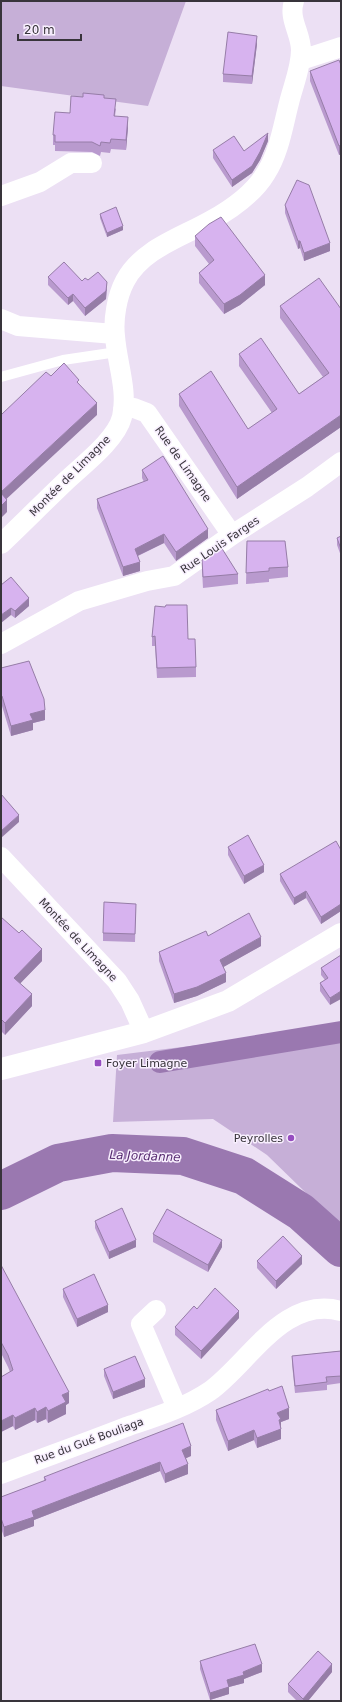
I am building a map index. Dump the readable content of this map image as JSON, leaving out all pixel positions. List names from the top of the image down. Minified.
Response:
{"streets":{"street":["Rue de Limagne","Montée de Limagne","Rue Louis Farges","Rue du Gué Bouliaga"]},"crossings":[["Rue de Limagne","Montée de Limagne"],["Rue de Limagne","Rue Louis Farges"]],"water":["La Jordanne"],"places":{"transit":["Foyer Limagne"],"other":["Peyrolles"]},"scale_bar":"20 m"}
